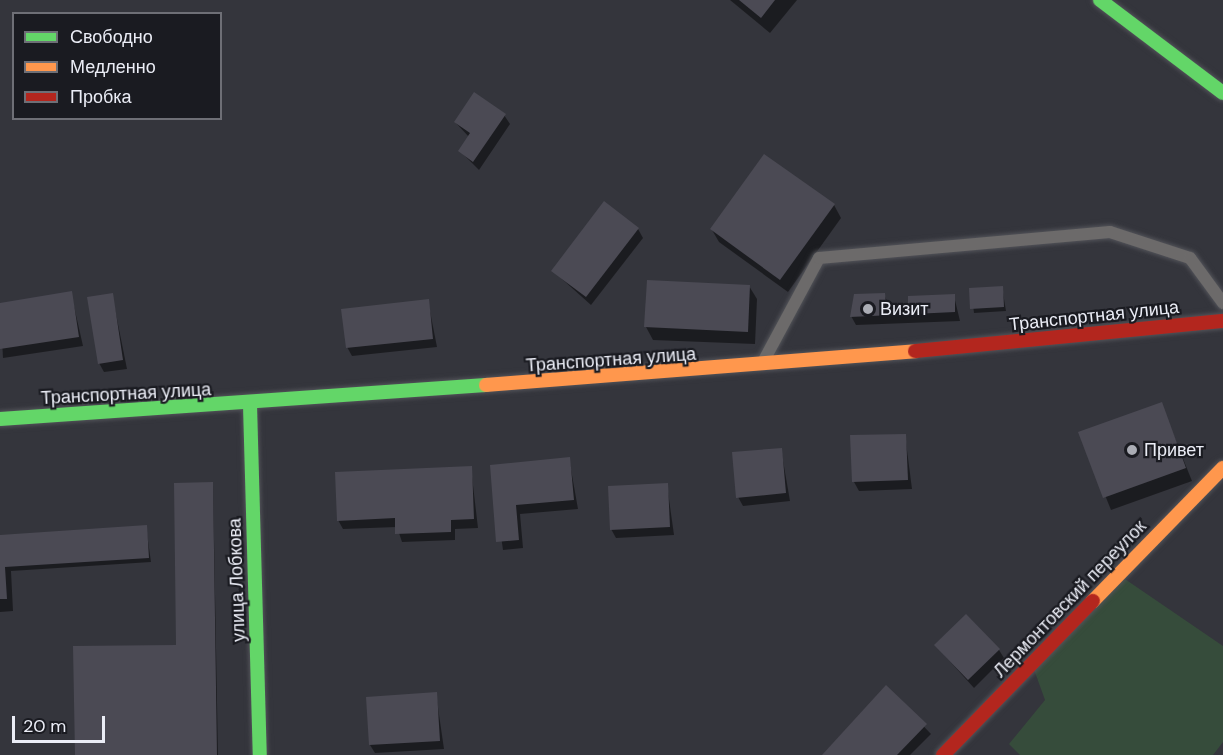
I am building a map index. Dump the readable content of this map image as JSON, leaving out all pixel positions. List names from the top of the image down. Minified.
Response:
{"streets":{"main road":["Транспортная улица","улица Лобкова","Лермонтовский переулок"]},"crossings":[["Транспортная улица","улица Лобкова"]],"places":["Визит","Привет"],"legend":["Свободно","Медленно","Пробка"],"scale_bar":"20 m"}
